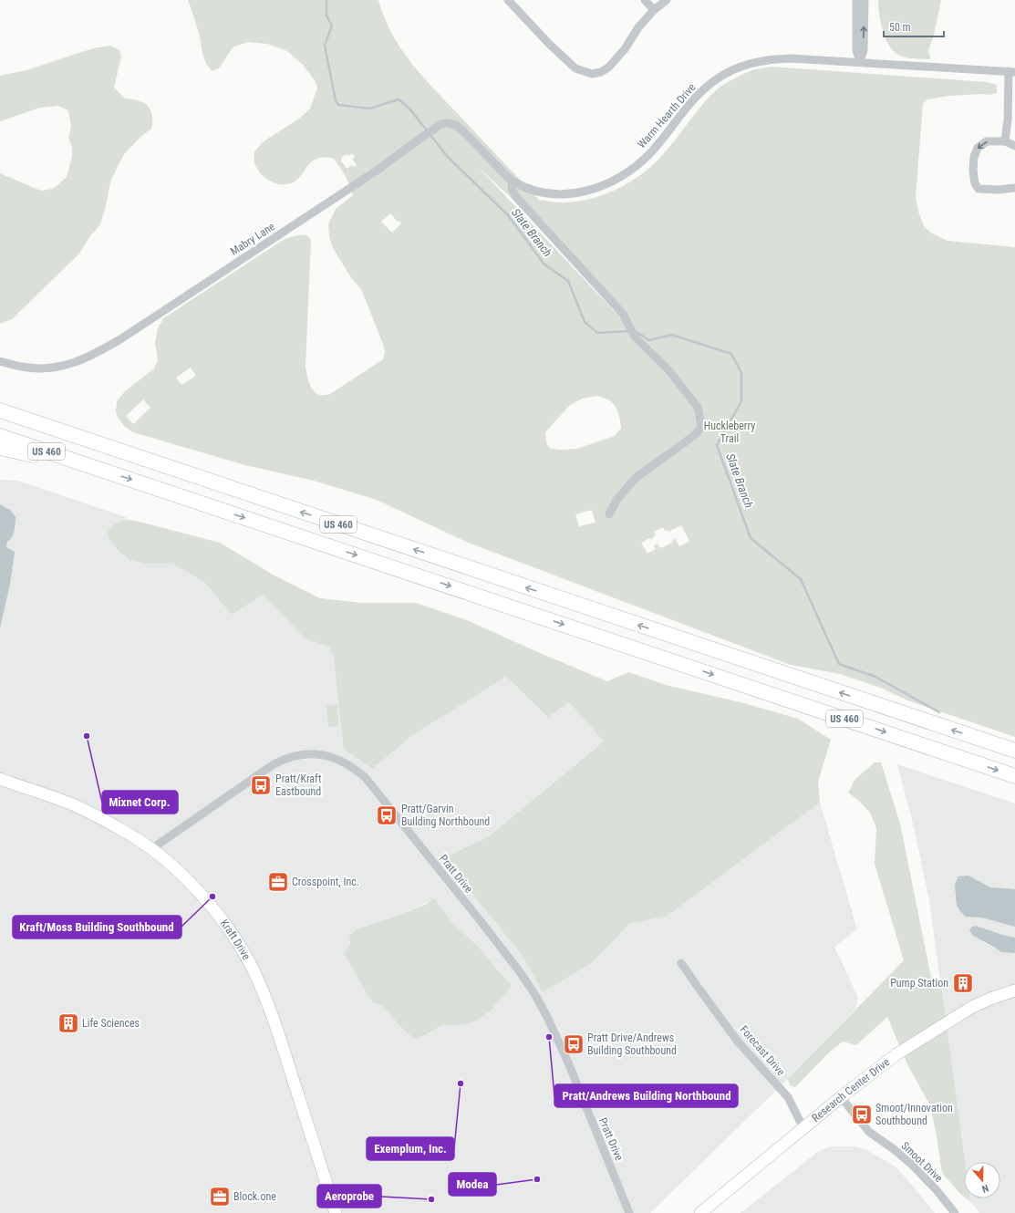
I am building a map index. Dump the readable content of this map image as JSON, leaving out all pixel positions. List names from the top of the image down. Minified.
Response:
{"streets":{"highway":["US 460"],"street":["Warm Hearth Drive","Mabry Lane","Pratt Drive","Kraft Drive","Forecast Drive","Research Center Drive","Smoot Drive"]},"crossings":[["Warm Hearth Drive","Mabry Lane"],["Pratt Drive","Kraft Drive"],["Forecast Drive","Research Center Drive"],["Research Center Drive","Smoot Drive"]],"water":["Slate Branch"],"parks":["Huckleberry Trail"],"places":{"other":["Mixnet Corp.","Kraft/Moss Building Southbound","Pratt/Andrews Building Northbound","Exemplum, Inc.","Modea","Aeroprobe"],"bus stop":["Pratt/Kraft Eastbound","Pratt/Garvin Building Northbound","Pratt Drive/Andrews Building Southbound","Smoot/Innovation Southbound"],"office":["Crosspoint, Inc.","Block.one"],"building":["Pump Station","Life Sciences"]},"scale_bar":"50 m","north":"bottom"}
